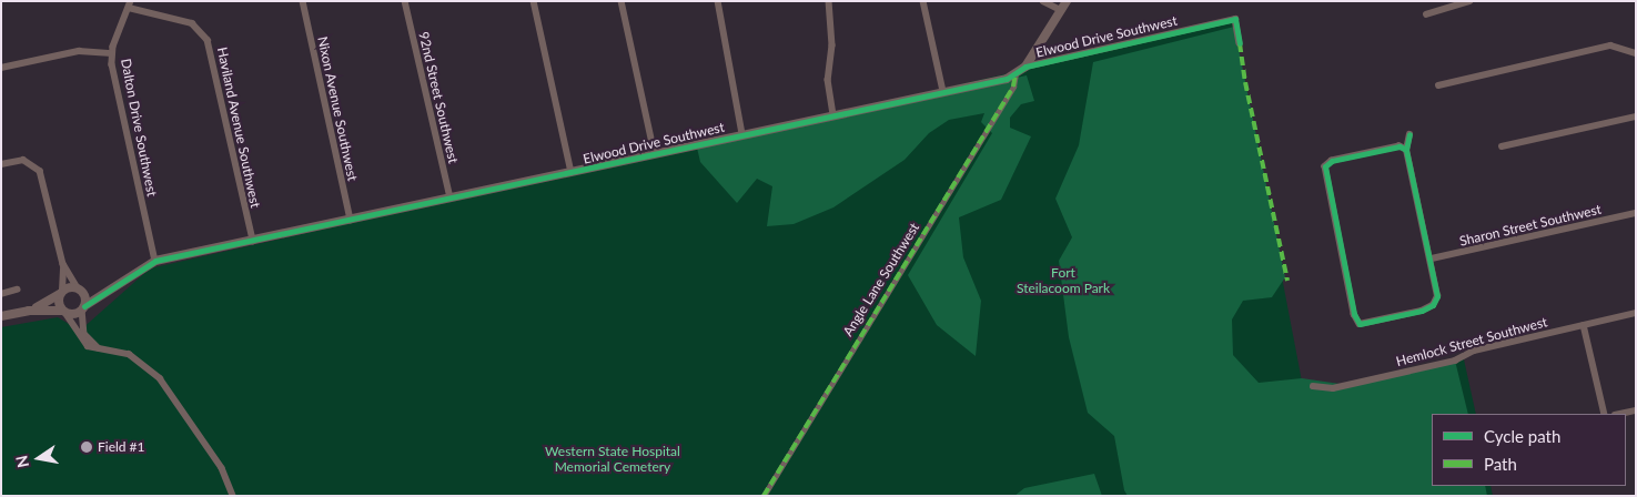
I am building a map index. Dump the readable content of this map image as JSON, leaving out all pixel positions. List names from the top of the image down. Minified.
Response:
{"streets":{"street":["Elwood Drive Southwest","92nd Street Southwest","Nixon Avenue Southwest","Dalton Drive Southwest","Haviland Avenue Southwest","Sharon Street Southwest","Angle Lane Southwest","Hemlock Street Southwest"]},"crossings":[["Elwood Drive Southwest","92nd Street Southwest"],["Elwood Drive Southwest","Nixon Avenue Southwest"],["Elwood Drive Southwest","Dalton Drive Southwest"],["Elwood Drive Southwest","Haviland Avenue Southwest"],["Elwood Drive Southwest","Angle Lane Southwest"],["Dalton Drive Southwest","Haviland Avenue Southwest"]],"parks":["Fort Steilacoom Park","Western State Hospital Memorial Cemetery"],"places":["Field #1"],"legend":["Cycle path","Path"],"north":"left"}
